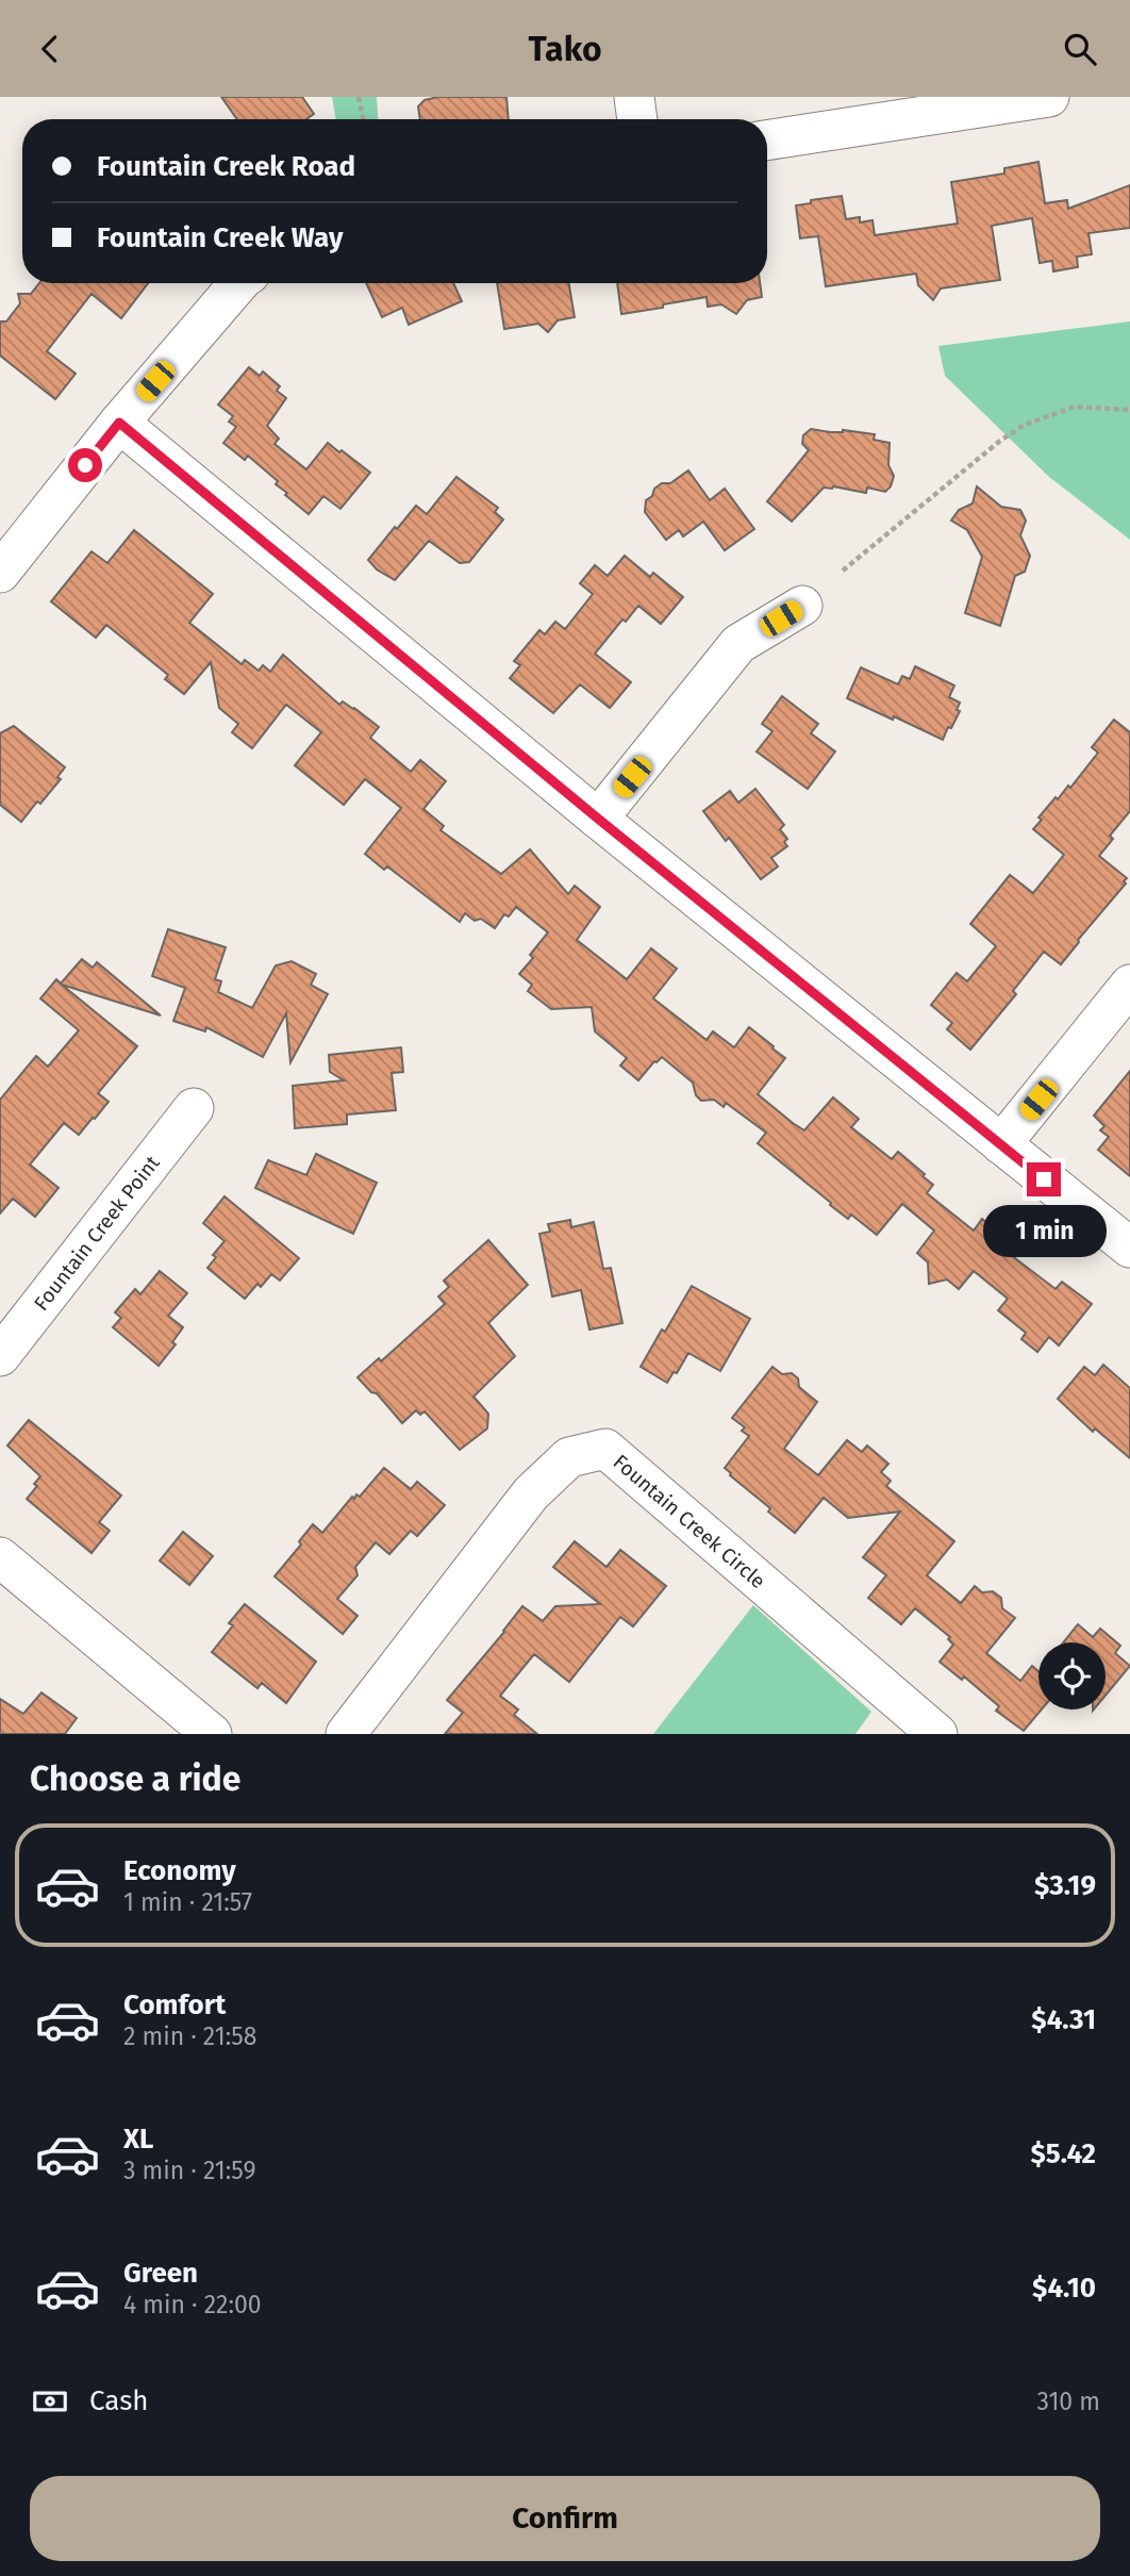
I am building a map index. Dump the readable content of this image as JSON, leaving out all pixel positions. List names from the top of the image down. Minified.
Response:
{"streets":{"street":["Fountain Creek Point","Fountain Creek Circle"]},"page":{"header":"Tako","banner":["Fountain Creek Road","Fountain Creek Way"],"bubble":"1 min","heading":"Choose a ride","list":[{"name":"Economy","note":"1 min · 21:57","value":"$3.19"},{"name":"Comfort","note":"2 min · 21:58","value":"$4.31"},{"name":"XL","note":"3 min · 21:59","value":"$5.42"},{"name":"Green","note":"4 min · 22:00","value":"$4.10"}],"pay":["Cash","310 m"],"buttons":"Confirm"}}
